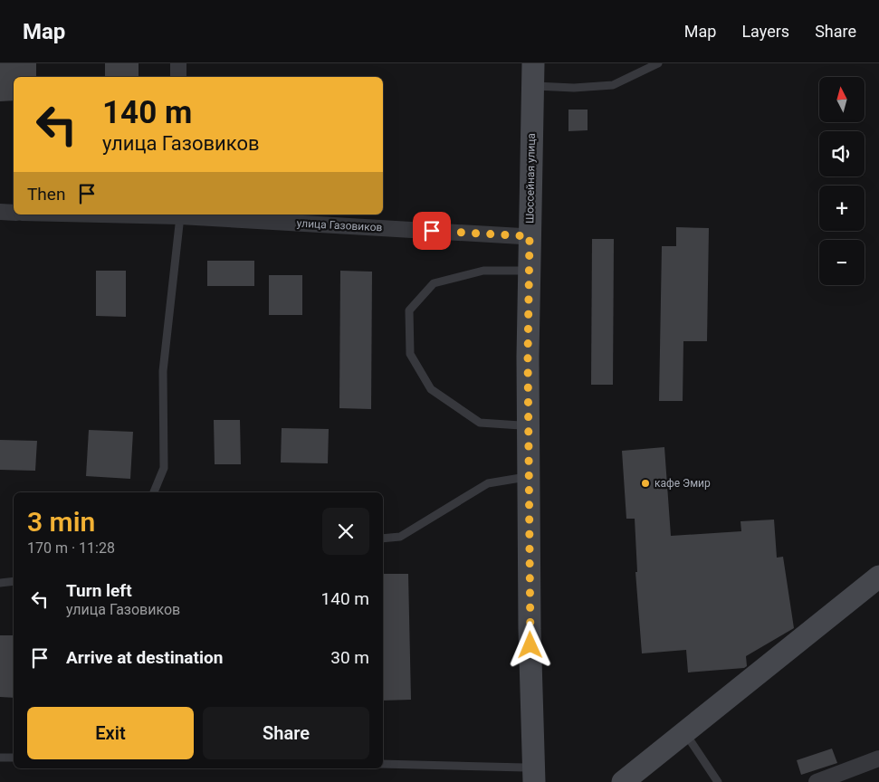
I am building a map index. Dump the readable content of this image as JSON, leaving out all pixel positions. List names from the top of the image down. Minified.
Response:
{"streets":{"main road":["Шоссейная улица"],"street":["улица Газовиков"]},"crossings":[["Шоссейная улица","улица Газовиков"]],"places":["кафе Эмир"],"north":"top","page":{"header":"Map","nav":["Map","Layers","Share"],"map_buttons":["+","−"],"turn":["140 m","улица Газовиков"],"then":"Then","heading":["3 min","170 m · 11:28"],"list":[{"name":"Turn left","note":"улица Газовиков","value":"140 m"},{"name":"Arrive at destination","value":"30 m"}],"buttons":["Exit","Share"]}}
